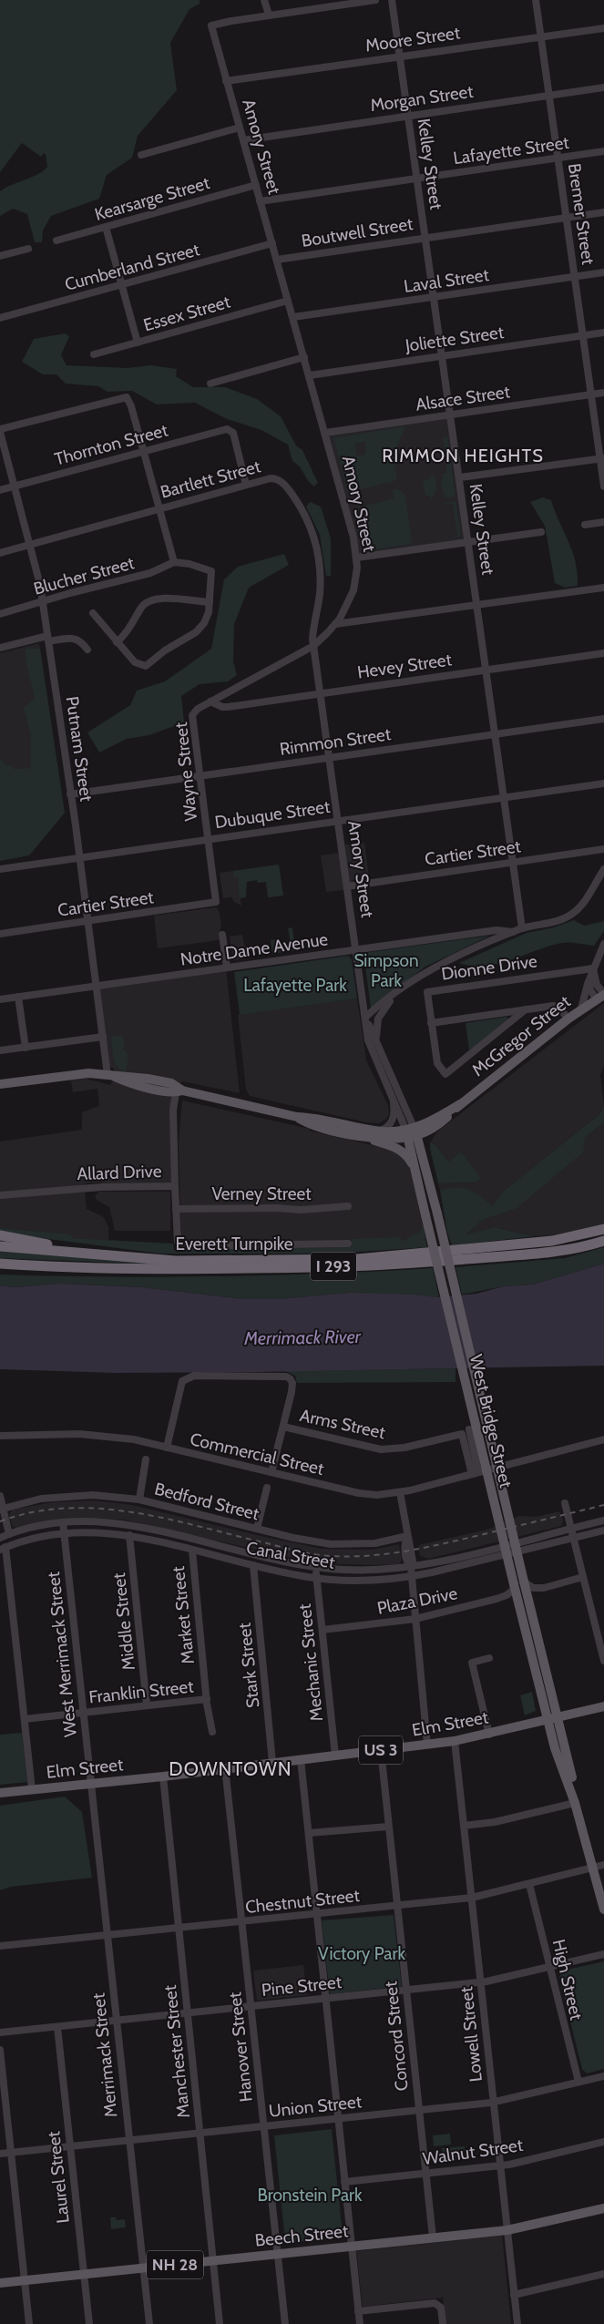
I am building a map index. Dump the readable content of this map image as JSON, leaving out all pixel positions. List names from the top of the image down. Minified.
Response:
{"streets":{"highway":["Everett Turnpike","I 293"],"main road":["McGregor Street","West Bridge Street","Elm Street","US 3","Beech Street","NH 28"],"street":["Moore Street","Morgan Street","Amory Street","Lafayette Street","Kelley Street","Kearsarge Street","Bremer Street","Boutwell Street","Cumberland Street","Laval Street","Essex Street","Joliette Street","Alsace Street","Thornton Street","Bartlett Street","Blucher Street","Hevey Street","Rimmon Street","Putnam Street","Wayne Street","Dubuque Street","Cartier Street","Notre Dame Avenue","Dionne Drive","Allard Drive","Verney Street","Arms Street","Commercial Street","Bedford Street","Canal Street","Plaza Drive","Market Street","Middle Street","West Merrimack Street","Mechanic Street","Stark Street","Franklin Street","Chestnut Street","High Street","Pine Street","Lowell Street","Concord Street","Hanover Street","Manchester Street","Merrimack Street","Union Street","Walnut Street","Laurel Street"]},"crossings":[["Moore Street","Amory Street"],["Moore Street","Kelley Street"],["Moore Street","Bremer Street"],["Morgan Street","Amory Street"],["Morgan Street","Kelley Street"],["Morgan Street","Bremer Street"],["Amory Street","Lafayette Street"],["Amory Street","Kearsarge Street"],["Amory Street","Boutwell Street"],["Amory Street","Cumberland Street"],["Amory Street","Laval Street"],["Amory Street","Essex Street"],["Amory Street","Joliette Street"],["Amory Street","Alsace Street"],["Amory Street","Bartlett Street"],["Amory Street","Hevey Street"],["Amory Street","Rimmon Street"],["Amory Street","Dubuque Street"],["Amory Street","Cartier Street"],["Amory Street","Notre Dame Avenue"],["Amory Street","McGregor Street"],["Amory Street","West Bridge Street"],["Lafayette Street","Kelley Street"],["Lafayette Street","Bremer Street"],["Kelley Street","Boutwell Street"],["Kelley Street","Laval Street"],["Kelley Street","Joliette Street"],["Kelley Street","Alsace Street"],["Kelley Street","Hevey Street"],["Kelley Street","Rimmon Street"],["Kelley Street","Dubuque Street"],["Kelley Street","Cartier Street"],["Bremer Street","Boutwell Street"],["Bremer Street","Laval Street"],["Bremer Street","Joliette Street"],["Bremer Street","Alsace Street"],["Thornton Street","Bartlett Street"],["Thornton Street","Putnam Street"],["Bartlett Street","Putnam Street"],["Blucher Street","Putnam Street"],["Hevey Street","Wayne Street"],["Rimmon Street","Putnam Street"],["Rimmon Street","Wayne Street"],["Putnam Street","Dubuque Street"],["Putnam Street","Cartier Street"],["Putnam Street","Notre Dame Avenue"],["Putnam Street","McGregor Street"],["Wayne Street","Dubuque Street"],["Wayne Street","Cartier Street"],["McGregor Street","West Bridge Street"],["Allard Drive","Verney Street"],["West Bridge Street","Plaza Drive"],["West Bridge Street","Elm Street"],["Arms Street","Commercial Street"],["Canal Street","Market Street"],["Canal Street","Middle Street"],["Canal Street","West Merrimack Street"],["Canal Street","Mechanic Street"],["Canal Street","Stark Street"],["Plaza Drive","Mechanic Street"],["Market Street","Franklin Street"],["Middle Street","Franklin Street"],["West Merrimack Street","Franklin Street"],["West Merrimack Street","Elm Street"],["West Merrimack Street","Merrimack Street"],["Mechanic Street","Elm Street"],["Stark Street","Elm Street"],["Elm Street","Lowell Street"],["Elm Street","Concord Street"],["Elm Street","Hanover Street"],["Elm Street","Manchester Street"],["Elm Street","Merrimack Street"],["Chestnut Street","High Street"],["Chestnut Street","Lowell Street"],["Chestnut Street","Concord Street"],["Chestnut Street","Hanover Street"],["Chestnut Street","Manchester Street"],["Chestnut Street","Merrimack Street"],["High Street","Pine Street"],["High Street","Union Street"],["Pine Street","Lowell Street"],["Pine Street","Concord Street"],["Pine Street","Hanover Street"],["Pine Street","Manchester Street"],["Pine Street","Merrimack Street"],["Pine Street","Laurel Street"],["Lowell Street","Union Street"],["Lowell Street","Walnut Street"],["Lowell Street","Beech Street"],["Concord Street","Union Street"],["Concord Street","Walnut Street"],["Concord Street","Beech Street"],["Hanover Street","Union Street"],["Hanover Street","Beech Street"],["Manchester Street","Union Street"],["Manchester Street","Beech Street"],["Merrimack Street","Union Street"],["Merrimack Street","Beech Street"],["Union Street","Laurel Street"],["Laurel Street","Beech Street"]],"districts":["RIMMON HEIGHTS","DOWNTOWN"],"water":["Merrimack River"],"parks":["Simpson Park","Lafayette Park","Victory Park","Bronstein Park"]}
